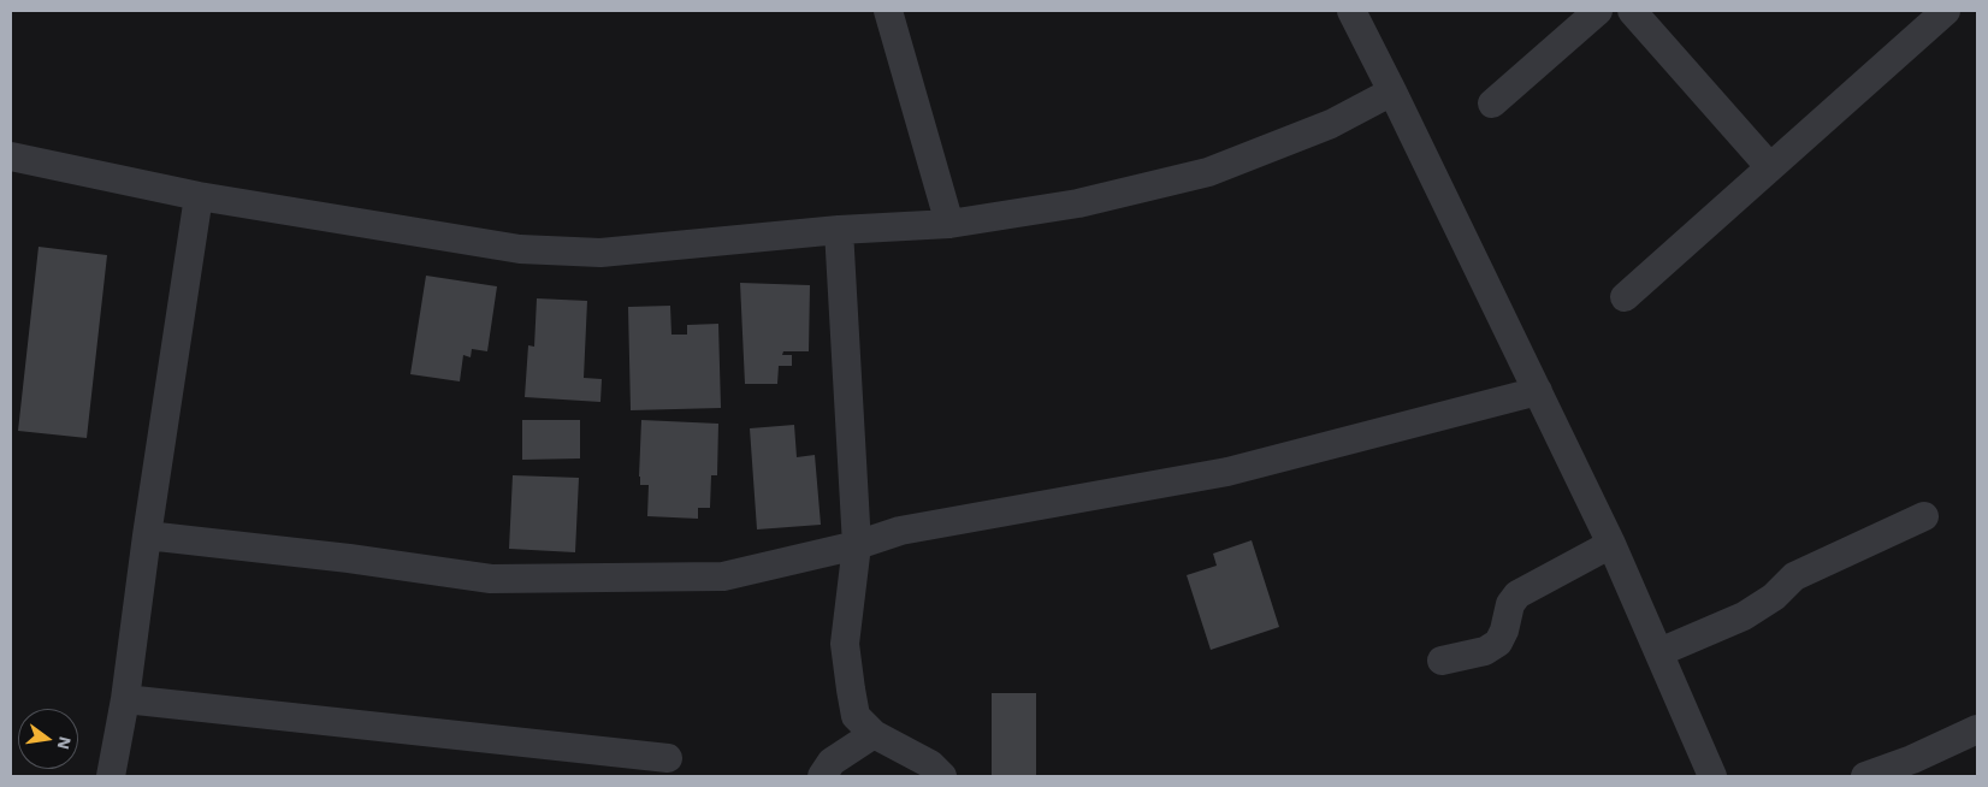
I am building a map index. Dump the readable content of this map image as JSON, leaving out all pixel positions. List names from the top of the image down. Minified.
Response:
{"north":"right"}
